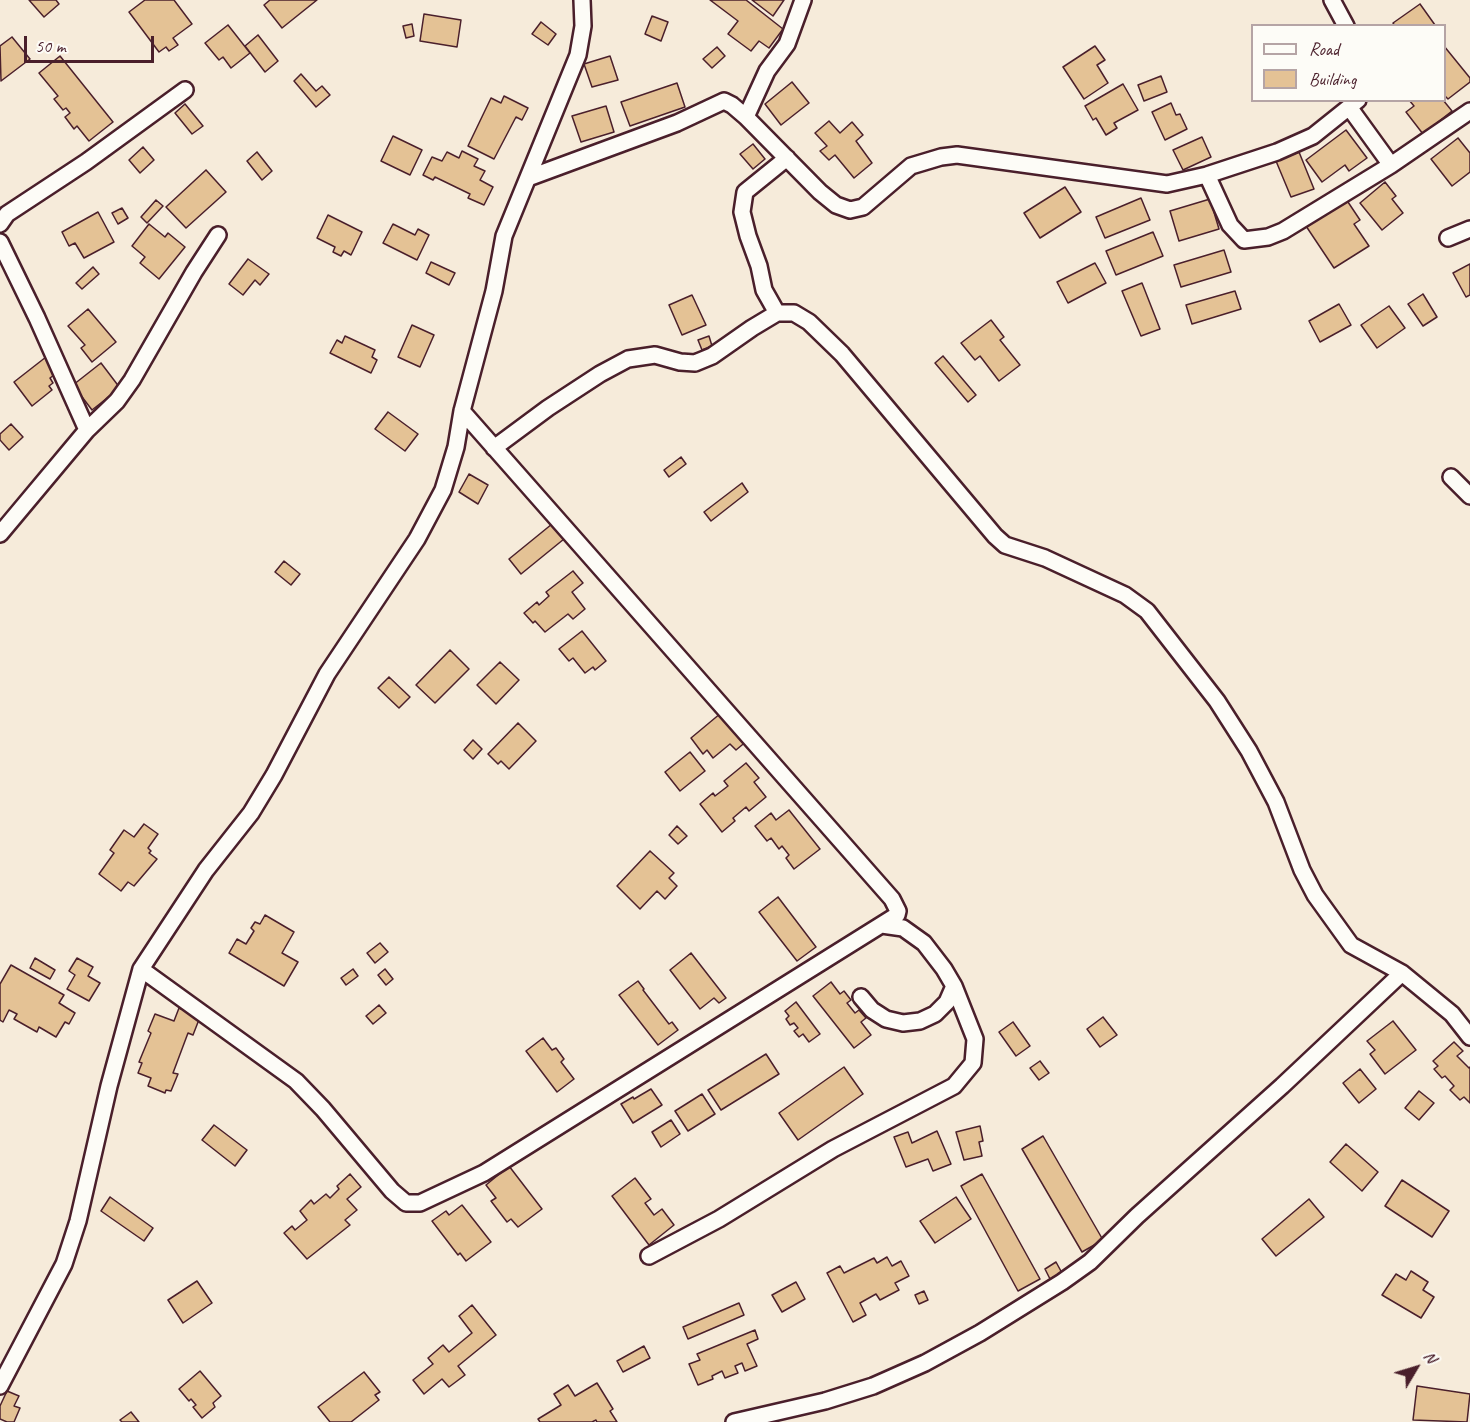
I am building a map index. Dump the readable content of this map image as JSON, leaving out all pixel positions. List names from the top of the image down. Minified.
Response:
{"legend":["Road","Building"],"scale_bar":"50 m","north":"top right"}
